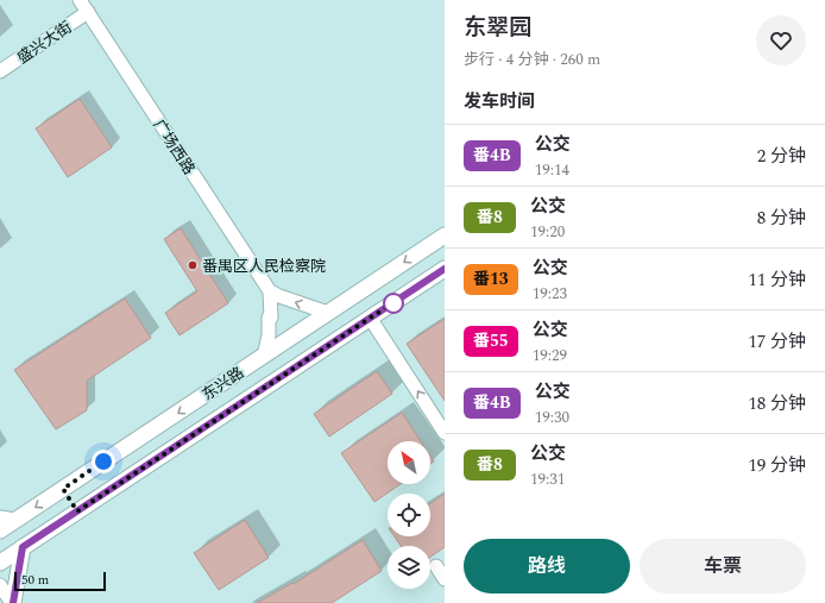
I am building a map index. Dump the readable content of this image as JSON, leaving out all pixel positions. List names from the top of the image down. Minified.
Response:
{"streets":{"main road":["东兴路"],"street":["盛兴大街","广场西路"]},"crossings":[["盛兴大街","广场西路"]],"places":["番禺区人民检察院"],"lines":["bus line 番4B"],"scale_bar":"50 m","north":"top left","page":{"heading":[["东翠园","步行 · 4 分钟 · 260 m"],"发车时间"],"list":[{"mark":"番4B","name":"公交","note":"19:14","value":"2 分钟"},{"mark":"番8","name":"公交","note":"19:20","value":"8 分钟"},{"mark":"番13","name":"公交","note":"19:23","value":"11 分钟"},{"mark":"番55","name":"公交","note":"19:29","value":"17 分钟"},{"mark":"番4B","name":"公交","note":"19:30","value":"18 分钟"},{"mark":"番8","name":"公交","note":"19:31","value":"19 分钟"}],"buttons":["路线","车票"],"scale":"50 m"}}
